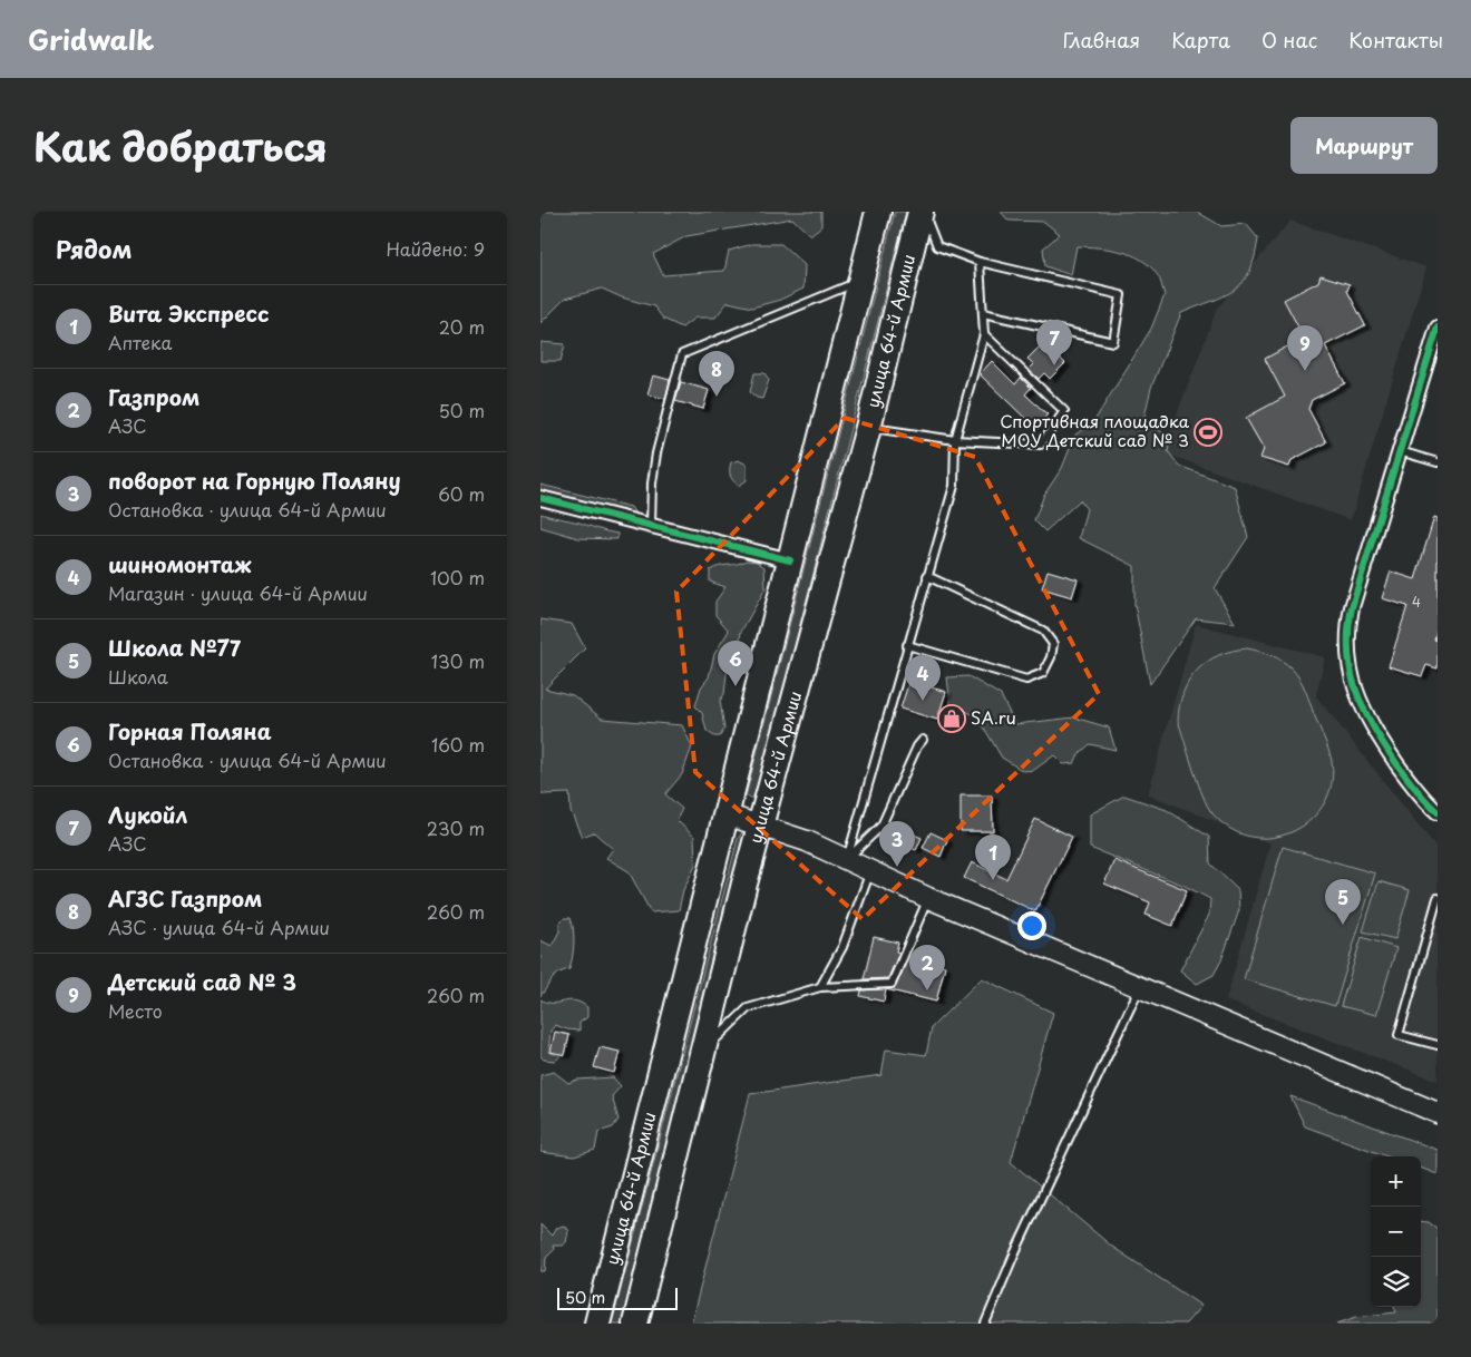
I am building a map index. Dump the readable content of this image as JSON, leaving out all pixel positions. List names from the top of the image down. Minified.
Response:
{"streets":{"highway":["улица 64-й Армии"]},"places":{"sports":["Спортивная площадка МОУ Детский сад № 3"],"shop":["SA.ru"]},"house_numbers":["4"],"scale_bar":"50 m","page":{"header":"Gridwalk","nav":["Главная","Карта","О нас","Контакты"],"title":"Как добраться","buttons":"Маршрут","heading":["Рядом","Найдено: 9"],"list":[{"mark":"1","name":"Вита Экспресс","note":"Аптека","value":"20 m"},{"mark":"2","name":"Газпром","note":"АЗС","value":"50 m"},{"mark":"3","name":"поворот на Горную Поляну","note":"Остановка · улица 64-й Армии","value":"60 m"},{"mark":"4","name":"шиномонтаж","note":"Магазин · улица 64-й Армии","value":"100 m"},{"mark":"5","name":"Школа №77","note":"Школа","value":"130 m"},{"mark":"6","name":"Горная Поляна","note":"Остановка · улица 64-й Армии","value":"160 m"},{"mark":"7","name":"Лукойл","note":"АЗС","value":"230 m"},{"mark":"8","name":"АГЗС Газпром","note":"АЗС · улица 64-й Армии","value":"260 m"},{"mark":"9","name":"Детский сад № 3","note":"Место","value":"260 m"}],"pins":["7","9","8","6","4","3","1","5","2"],"map_buttons":["+","−"],"scale":"50 m"}}
